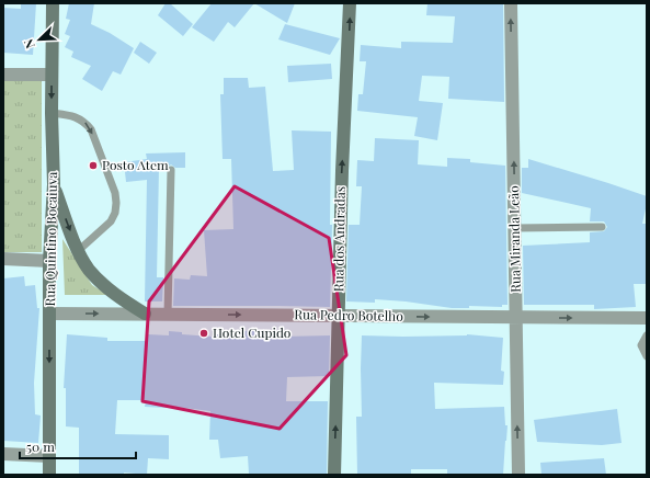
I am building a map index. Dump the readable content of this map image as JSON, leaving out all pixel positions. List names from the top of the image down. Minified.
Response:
{"streets":{"street":["Rua Quintino Bocaiuva","Rua dos Andradas","Rua Miranda Leão","Rua Pedro Botelho"]},"crossings":[["Rua Quintino Bocaiuva","Rua Pedro Botelho"],["Rua dos Andradas","Rua Pedro Botelho"],["Rua Miranda Leão","Rua Pedro Botelho"]],"one_way":["Rua Quintino Bocaiuva","Rua dos Andradas","Rua Miranda Leão","Rua Pedro Botelho"],"places":["Posto Atem","Hotel Cupido"],"scale_bar":"50 m","north":"bottom left"}
